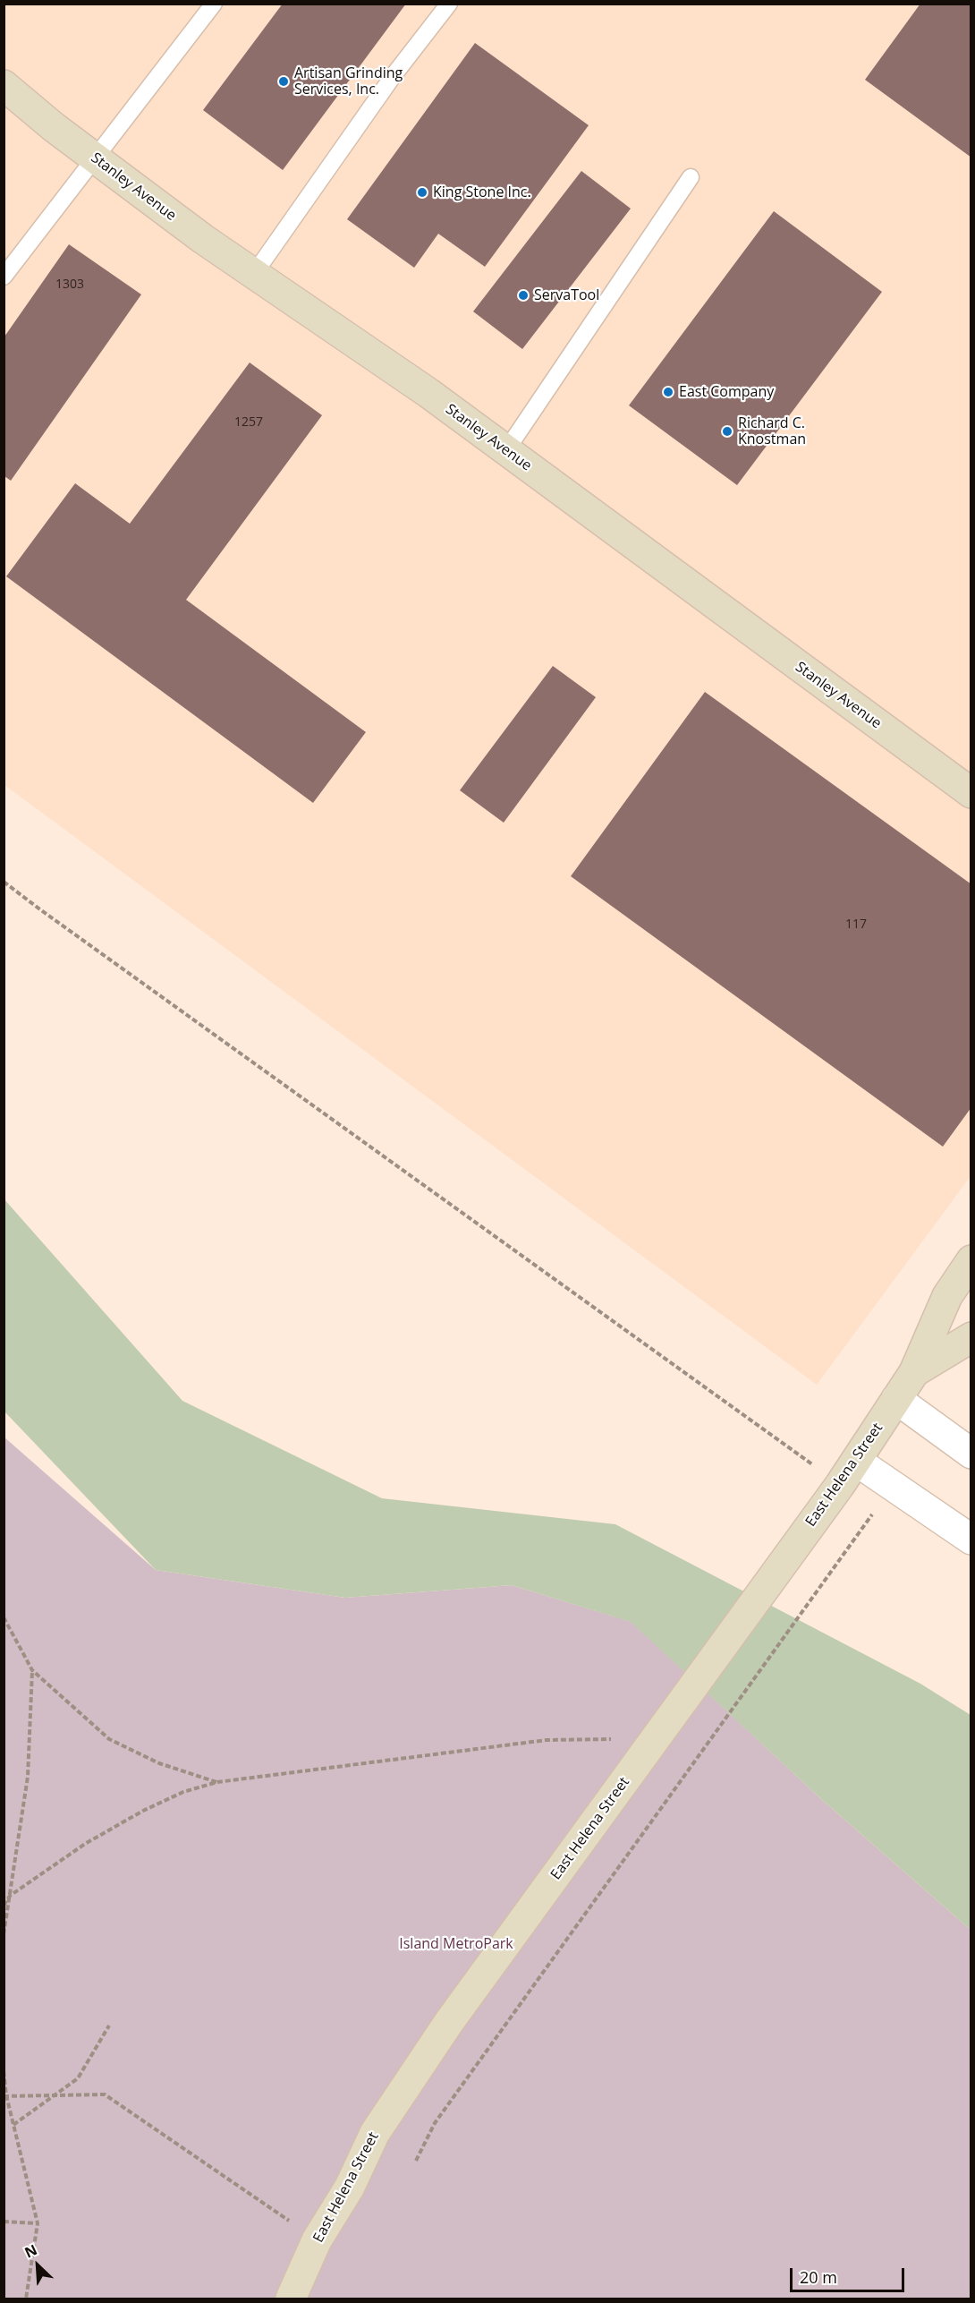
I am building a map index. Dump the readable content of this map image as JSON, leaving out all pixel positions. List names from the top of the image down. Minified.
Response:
{"streets":{"street":["Stanley Avenue","East Helena Street"]},"parks":["Island MetroPark"],"places":["Artisan Grinding Services, Inc.","King Stone Inc.","ServaTool","East Company","Richard C. Knostman"],"house_numbers":["1303","1257","117"],"scale_bar":"20 m","north":"top left"}
